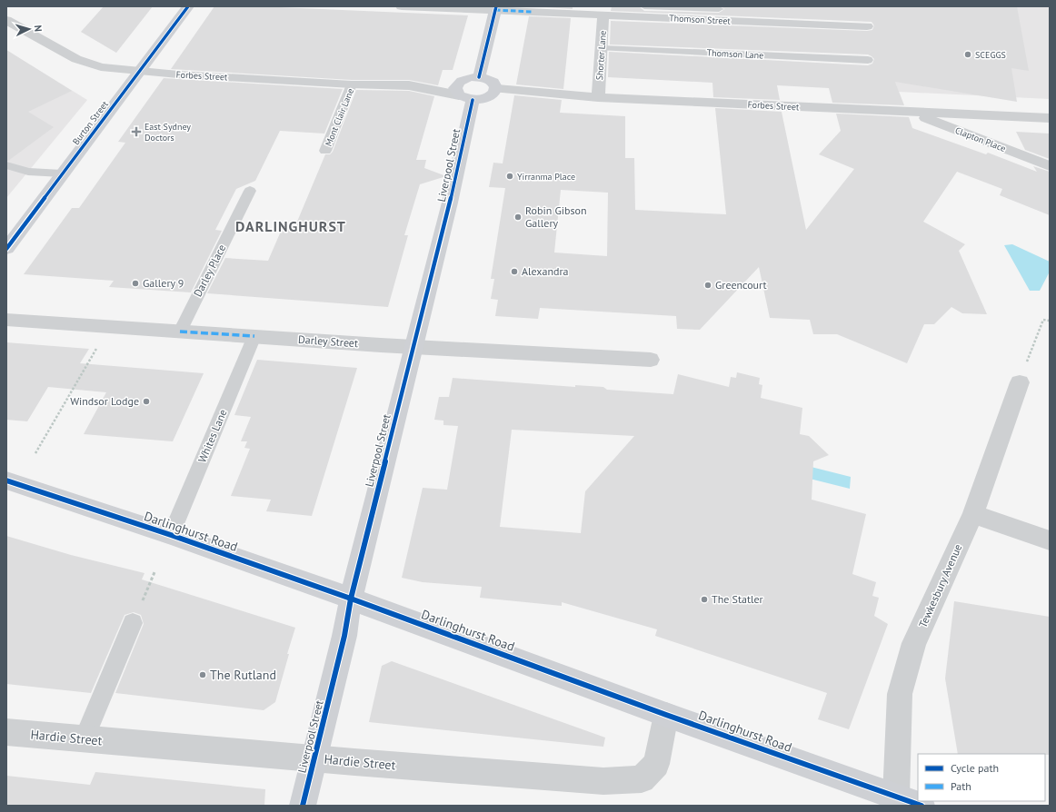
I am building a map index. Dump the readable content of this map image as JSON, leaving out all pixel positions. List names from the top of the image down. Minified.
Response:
{"streets":{"street":["Thomson Street","Shorter Lane","Forbes Street","Burton Street","Clapton Place","Liverpool Street","Darley Street","Darlinghurst Road","Tewkesbury Avenue","Hardie Street"],"lane":["Thomson Lane","Mont Clair Lane","Darley Place","Whites Lane"]},"crossings":[["Thomson Street","Shorter Lane"],["Thomson Lane","Shorter Lane"],["Shorter Lane","Forbes Street"],["Forbes Street","Mont Clair Lane"],["Forbes Street","Burton Street"],["Forbes Street","Clapton Place"],["Forbes Street","Liverpool Street"],["Liverpool Street","Darley Street"],["Liverpool Street","Darlinghurst Road"],["Liverpool Street","Hardie Street"],["Darley Place","Darley Street"],["Darley Street","Whites Lane"],["Whites Lane","Darlinghurst Road"],["Darlinghurst Road","Tewkesbury Avenue"],["Darlinghurst Road","Hardie Street"]],"districts":["DARLINGHURST"],"places":{"other":["SCEGGS","Yirranma Place","Robin Gibson Gallery","Alexandra","Gallery 9","Greencourt","Windsor Lodge","The Statler","The Rutland"],"health":["East Sydney Doctors"]},"legend":["Cycle path","Path"],"north":"right"}
